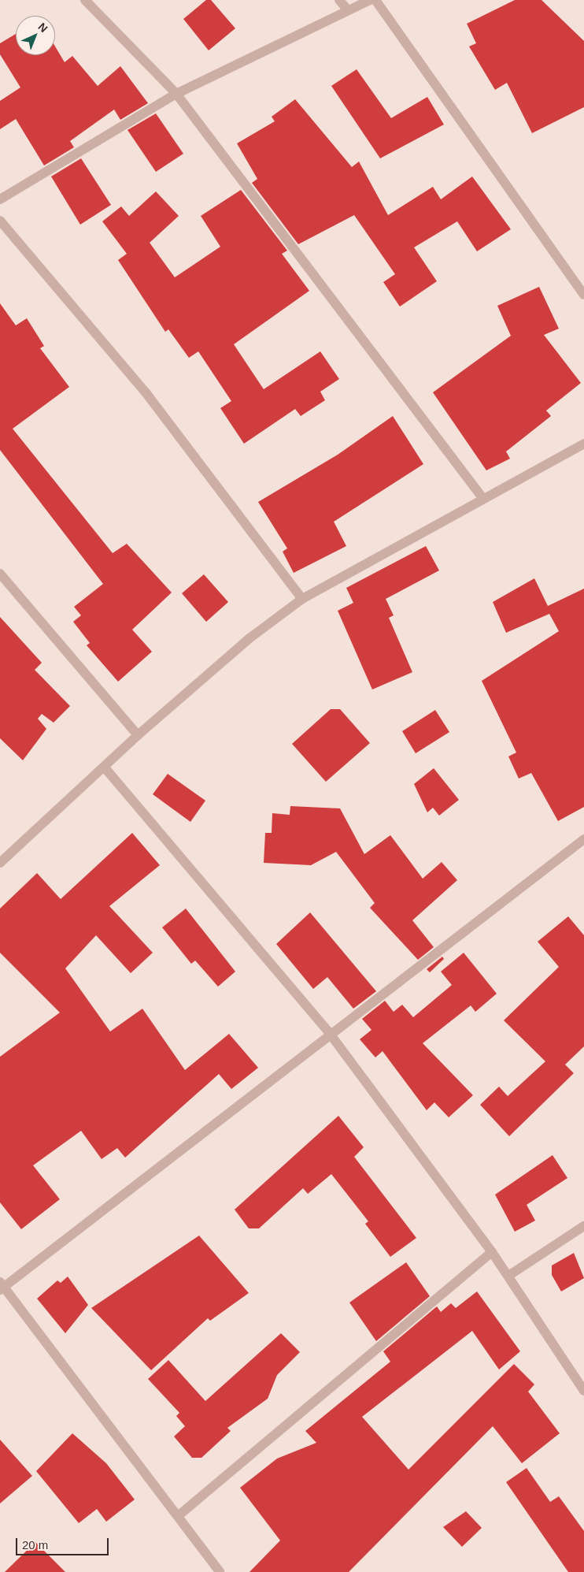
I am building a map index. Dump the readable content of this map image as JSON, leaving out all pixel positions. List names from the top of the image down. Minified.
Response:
{"scale_bar":"20 m","north":"top right"}
